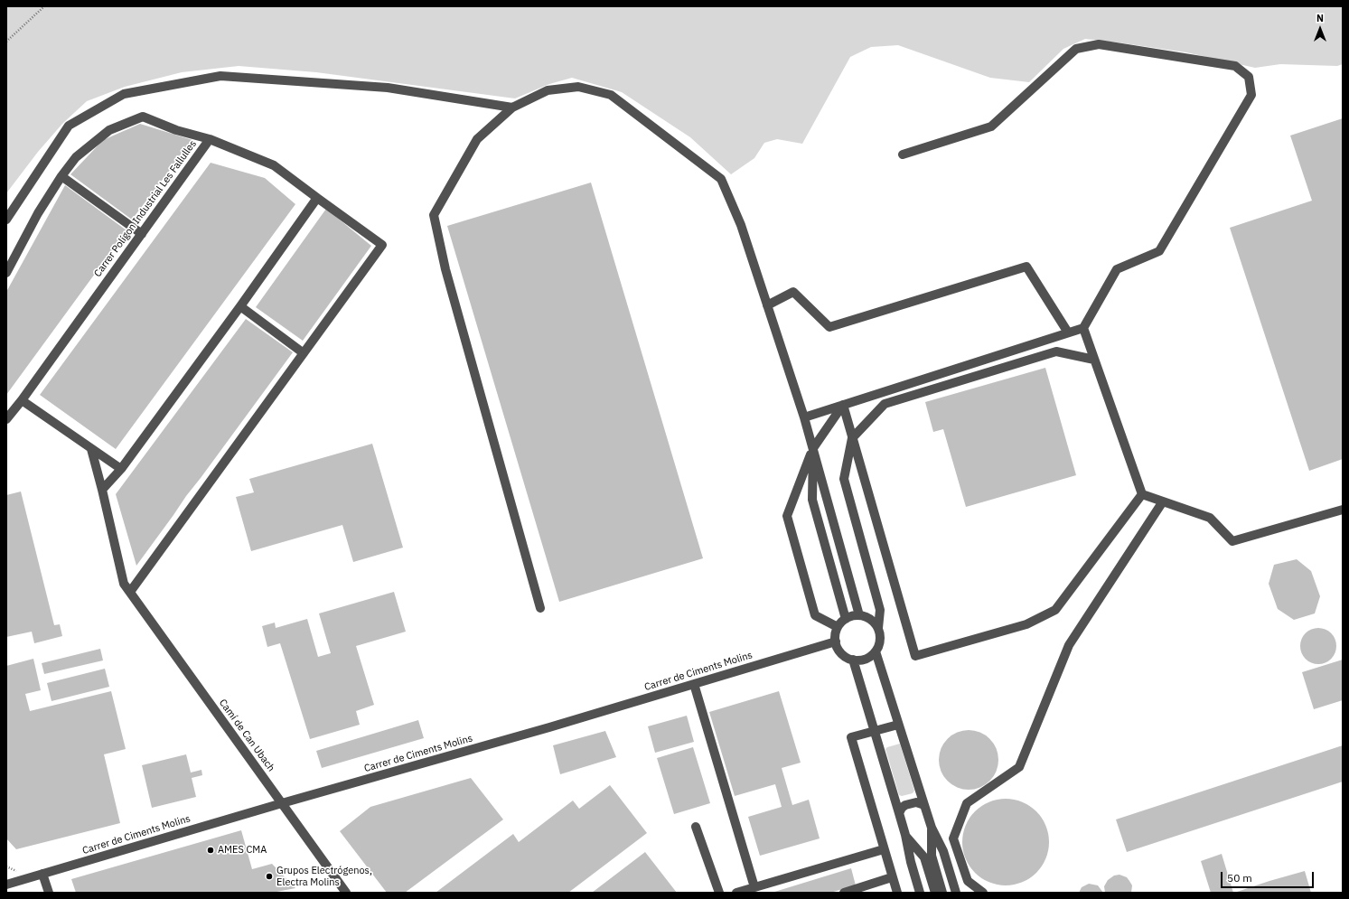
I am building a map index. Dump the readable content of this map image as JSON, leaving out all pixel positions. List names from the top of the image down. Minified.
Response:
{"streets":{"street":["Carrer Polígon Industrial Les Fallulles","Carrer de Ciments Molins","Camí de Can Ubach"]},"crossings":[["Carrer de Ciments Molins","Camí de Can Ubach"]],"places":["AMES CMA","Grupos Electrógenos, Electra Molins"],"scale_bar":"50 m","north":"top"}
